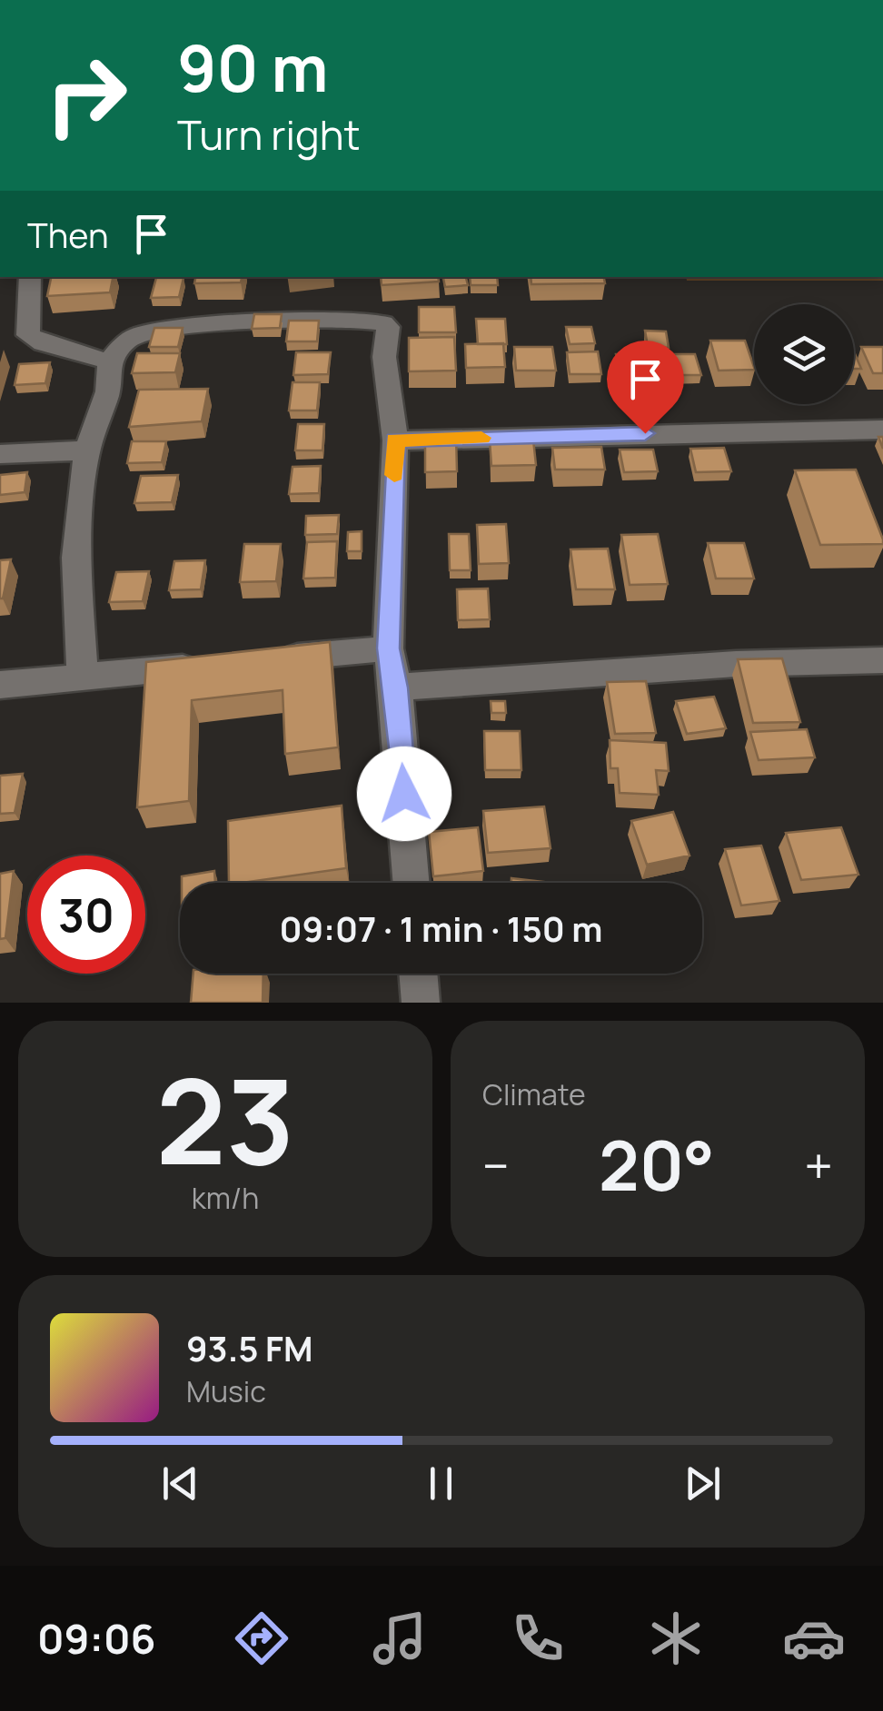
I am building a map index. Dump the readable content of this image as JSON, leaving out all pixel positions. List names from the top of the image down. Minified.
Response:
{"page":{"turn":["90 m","Turn right"],"then":"Then","limit":"30","trip":"09:07 · 1 min · 150 m","tile":[["23","km/h"],"Climate"],"heat":["−","20°","+"],"song":["93.5 FM","Music"],"tabs":"09:06"}}
